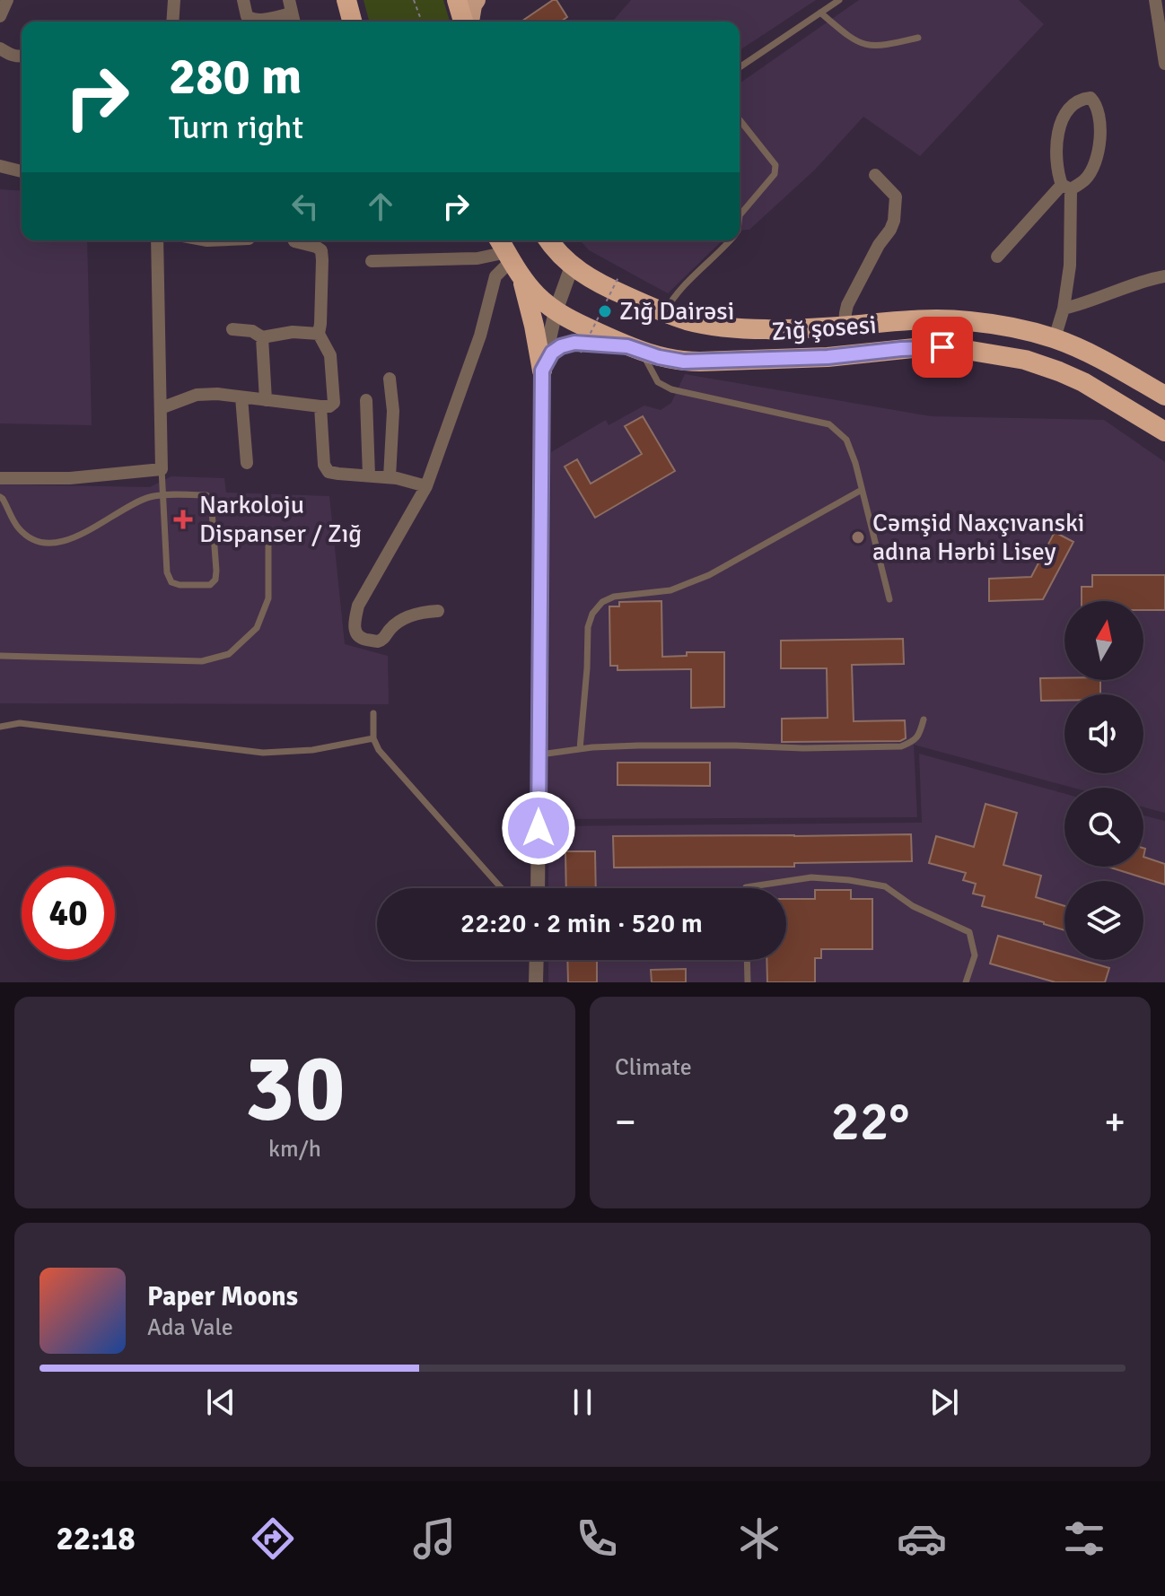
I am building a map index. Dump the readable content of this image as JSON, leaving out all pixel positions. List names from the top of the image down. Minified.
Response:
{"streets":{"highway":["Zığ şosesi"]},"places":{"other":["Zığ Dairəsi","Cəmşid Naxçıvanski adına Hərbi Lisey"],"health":["Narkoloju Dispanser / Zığ"]},"north":"top","page":{"turn":["280 m","Turn right"],"limit":"40","trip":"22:20 · 2 min · 520 m","tile":[["30","km/h"],"Climate"],"heat":["−","22°","+"],"song":["Paper Moons","Ada Vale"],"tabs":"22:18"}}
